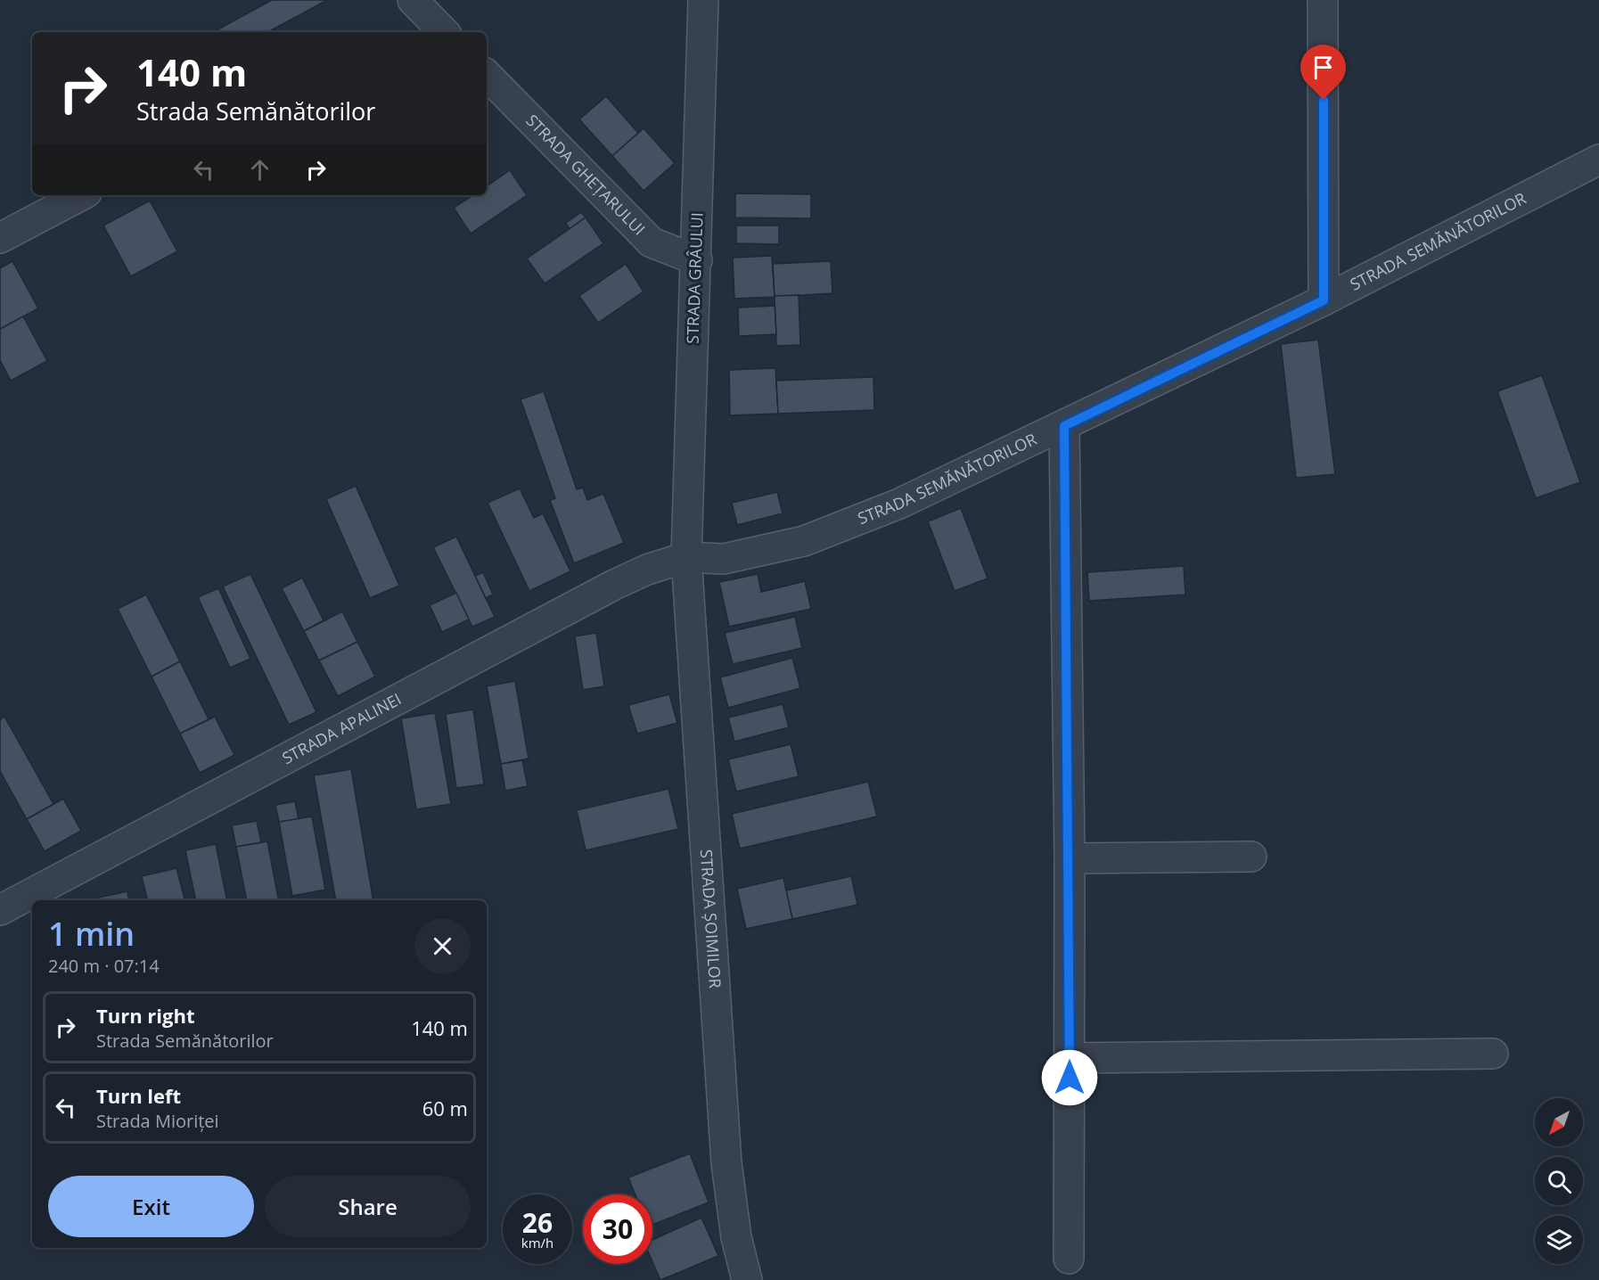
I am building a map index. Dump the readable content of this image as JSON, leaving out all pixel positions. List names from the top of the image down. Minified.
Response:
{"streets":{"street":["STRADA GHEȚARULUI","STRADA SEMĂNĂTORILOR","STRADA GRÂULUI","STRADA APALINEI","STRADA ȘOIMILOR"]},"crossings":[["STRADA GHEȚARULUI","STRADA GRÂULUI"],["STRADA SEMĂNĂTORILOR","STRADA GRÂULUI"],["STRADA SEMĂNĂTORILOR","STRADA APALINEI"],["STRADA SEMĂNĂTORILOR","STRADA ȘOIMILOR"],["STRADA GRÂULUI","STRADA APALINEI"],["STRADA GRÂULUI","STRADA ȘOIMILOR"],["STRADA APALINEI","STRADA ȘOIMILOR"]],"north":"bottom left","page":{"turn":["140 m","Strada Semănătorilor"],"heading":["1 min","240 m · 07:14"],"list":[{"name":"Turn right","note":"Strada Semănătorilor","value":"140 m"},{"name":"Turn left","note":"Strada Mioriței","value":"60 m"}],"buttons":["Exit","Share"],"speed":"26 km/h","limit":"30"}}
